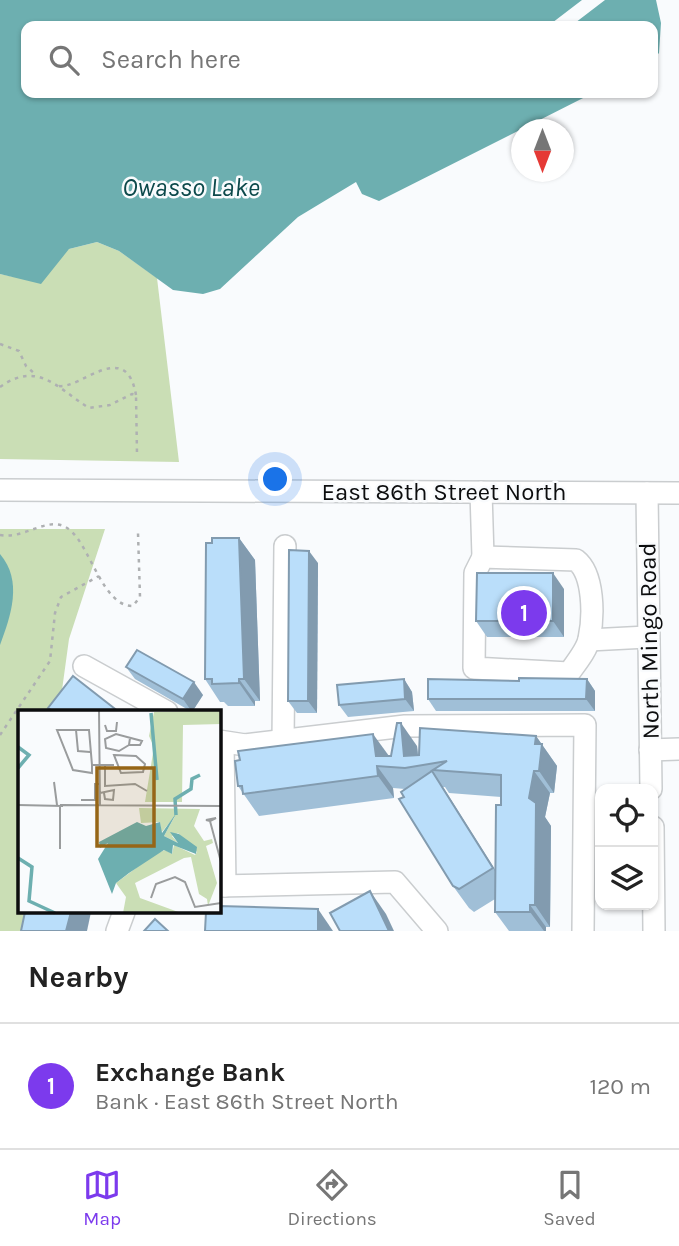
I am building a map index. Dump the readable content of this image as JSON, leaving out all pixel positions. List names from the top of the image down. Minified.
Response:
{"streets":{"street":["East 86th Street North","North Mingo Road"]},"crossings":[["East 86th Street North","North Mingo Road"]],"water":["Owasso Lake"],"north":"bottom","page":{"search":"Search here","pins":"1","heading":"Nearby","list":[{"mark":"1","name":"Exchange Bank","note":"Bank · East 86th Street North","value":"120 m"}],"nav":["Map","Directions","Saved"]}}
